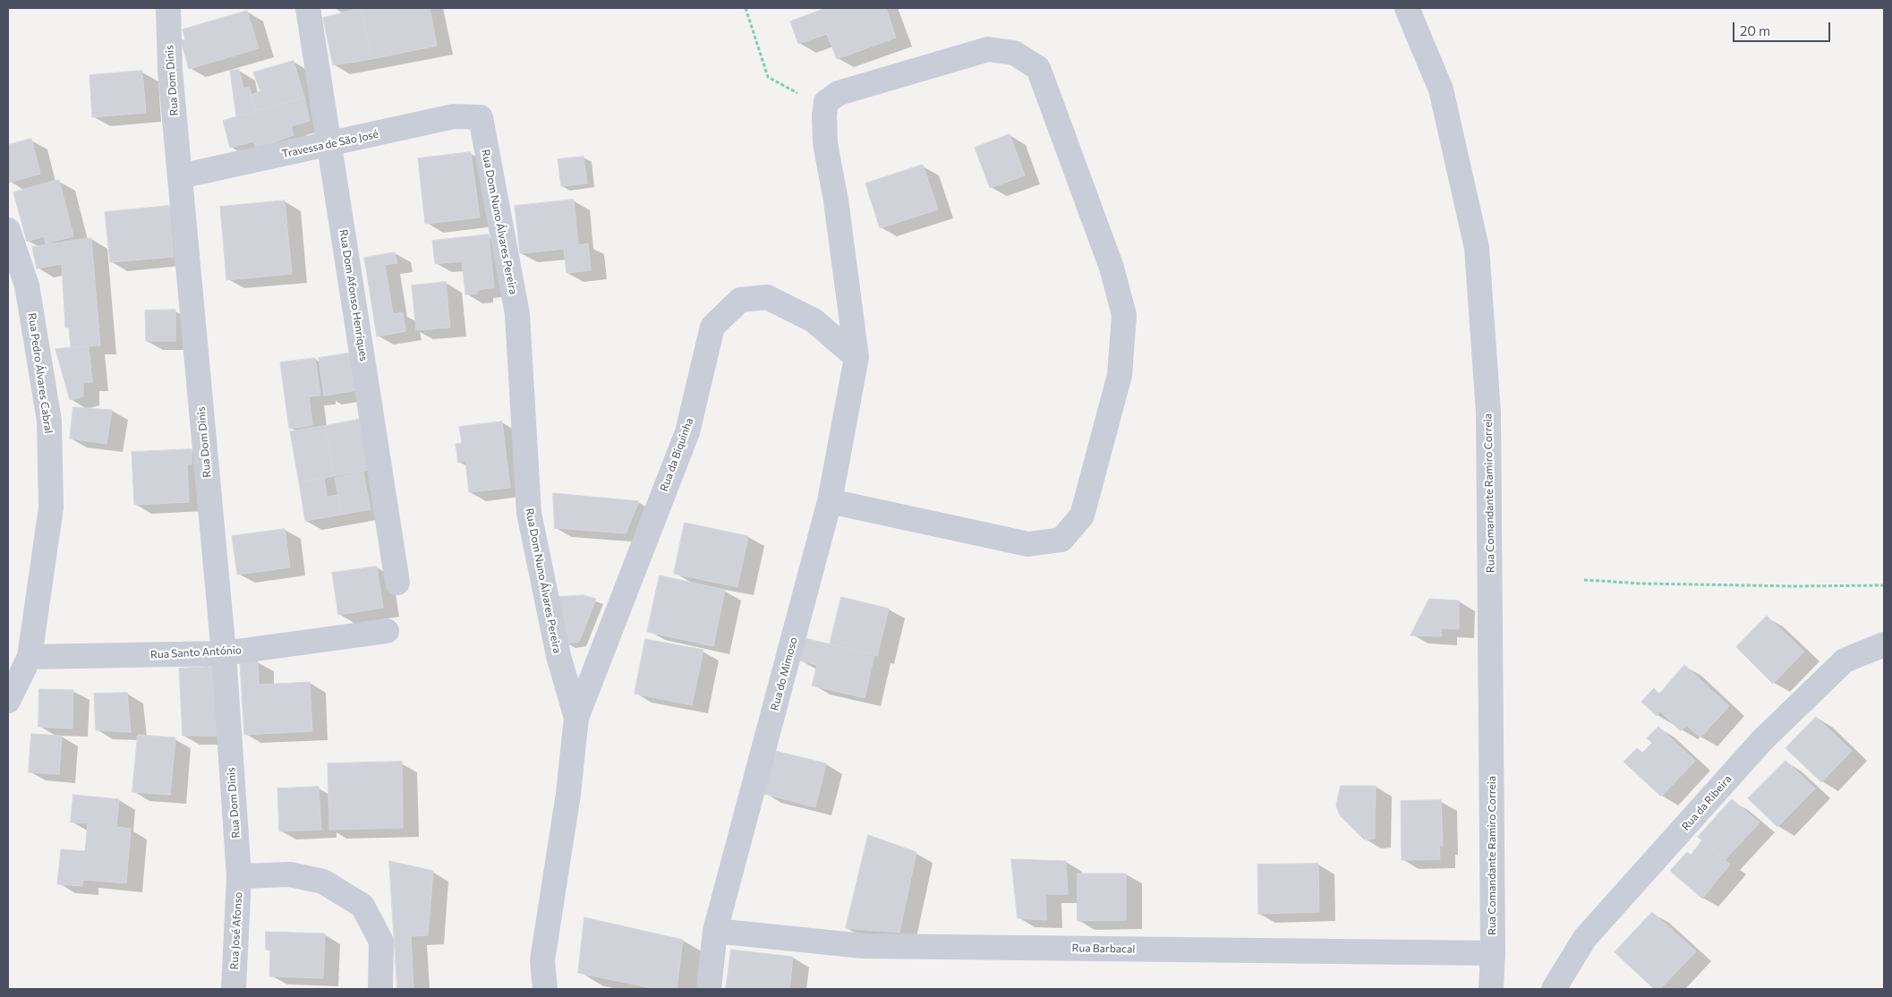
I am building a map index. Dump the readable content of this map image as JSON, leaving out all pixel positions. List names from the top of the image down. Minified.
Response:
{"streets":{"street":["Rua Dom Dinis","Travessa de São José","Rua Dom Nuno Álvares Pereira","Rua Dom Afonso Henriques","Rua Pedro Álvares Cabral","Rua da Biquinha","Rua Comandante Ramiro Correia","Rua Santo António","Rua do Mimoso","Rua da Ribeira","Rua José Afonso","Rua Barbacal"]},"crossings":[["Rua Dom Dinis","Travessa de São José"],["Rua Dom Dinis","Rua Santo António"],["Rua Dom Dinis","Rua José Afonso"],["Travessa de São José","Rua Dom Nuno Álvares Pereira"],["Travessa de São José","Rua Dom Afonso Henriques"],["Rua Dom Nuno Álvares Pereira","Rua da Biquinha"],["Rua Pedro Álvares Cabral","Rua Santo António"],["Rua da Biquinha","Rua do Mimoso"],["Rua Comandante Ramiro Correia","Rua Barbacal"],["Rua do Mimoso","Rua Barbacal"]],"scale_bar":"20 m"}
